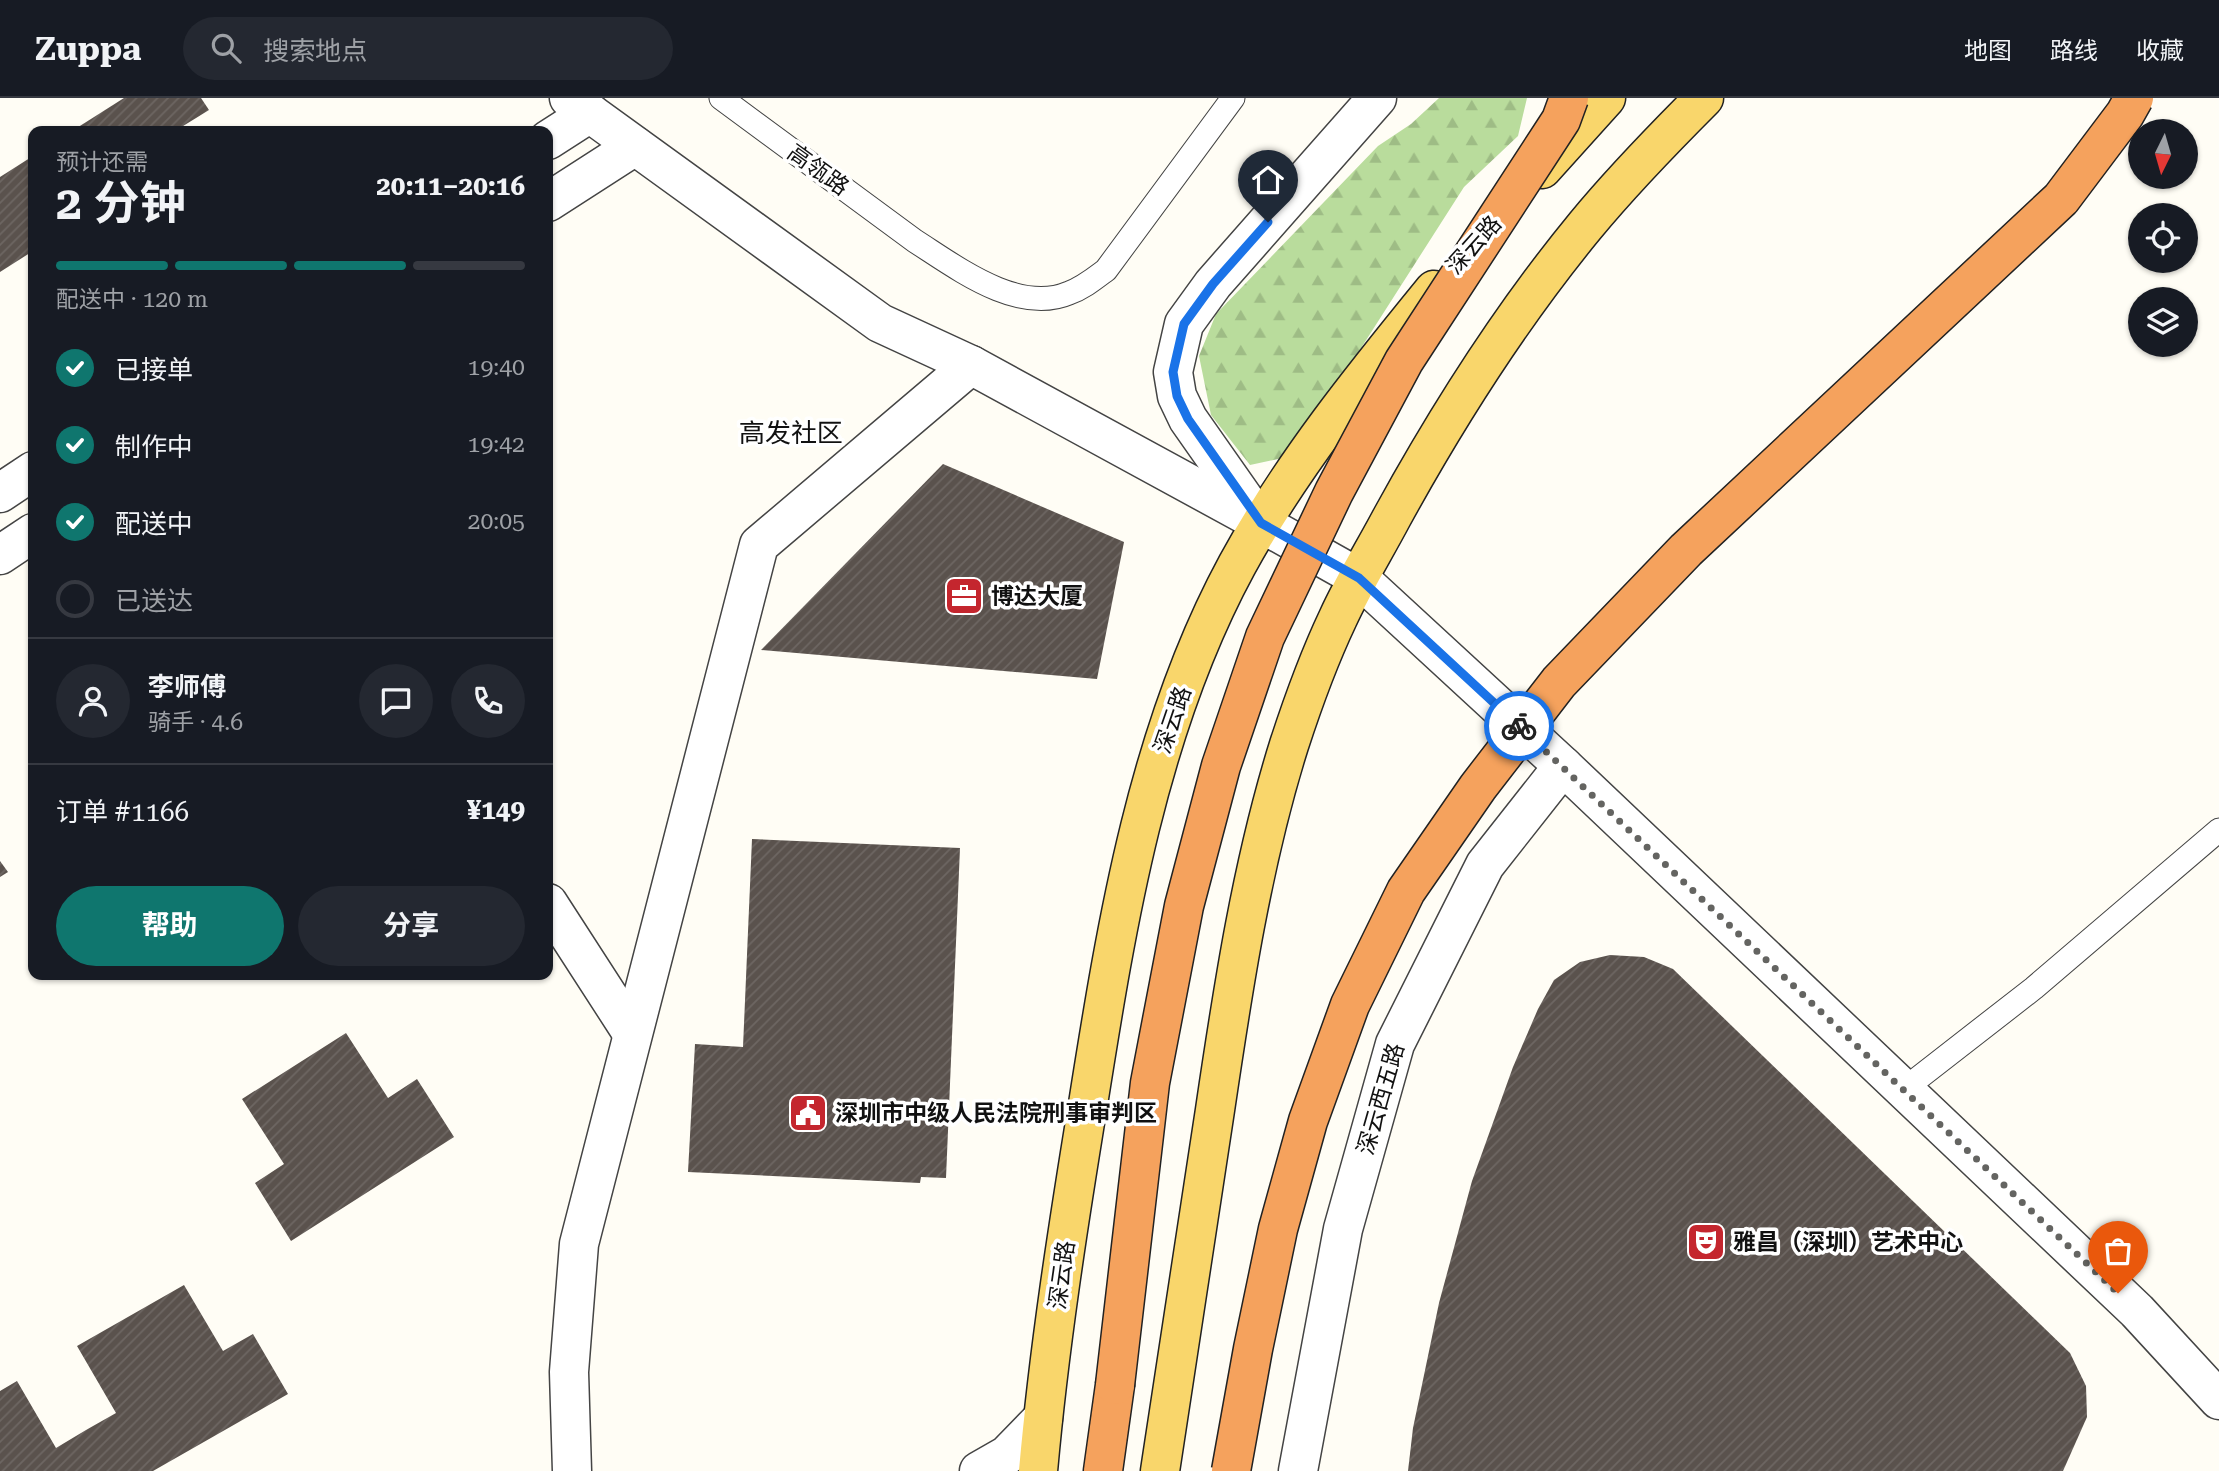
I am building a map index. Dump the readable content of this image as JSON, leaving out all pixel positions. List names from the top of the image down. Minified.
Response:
{"streets":{"main road":["深云路"],"street":["深云西五路"],"lane":["高瓴路"]},"districts":["高发社区"],"places":{"office":["博达大厦"],"public building":["深圳市中级人民法院刑事审判区"],"theatre":["雅昌（深圳）艺术中心"]},"north":"bottom","page":{"header":"Zuppa","search":"搜索地点","nav":["地图","路线","收藏"],"heading":["2 分钟","预计还需","20:11–20:16"],"panel":["李师傅","骑手 · 4.6","订单 #1166","¥149"],"bar":"配送中 · 120 m","list":[["已接单","19:40"],["制作中","19:42"],["配送中","20:05"],"已送达"],"buttons":["帮助","分享"]}}
